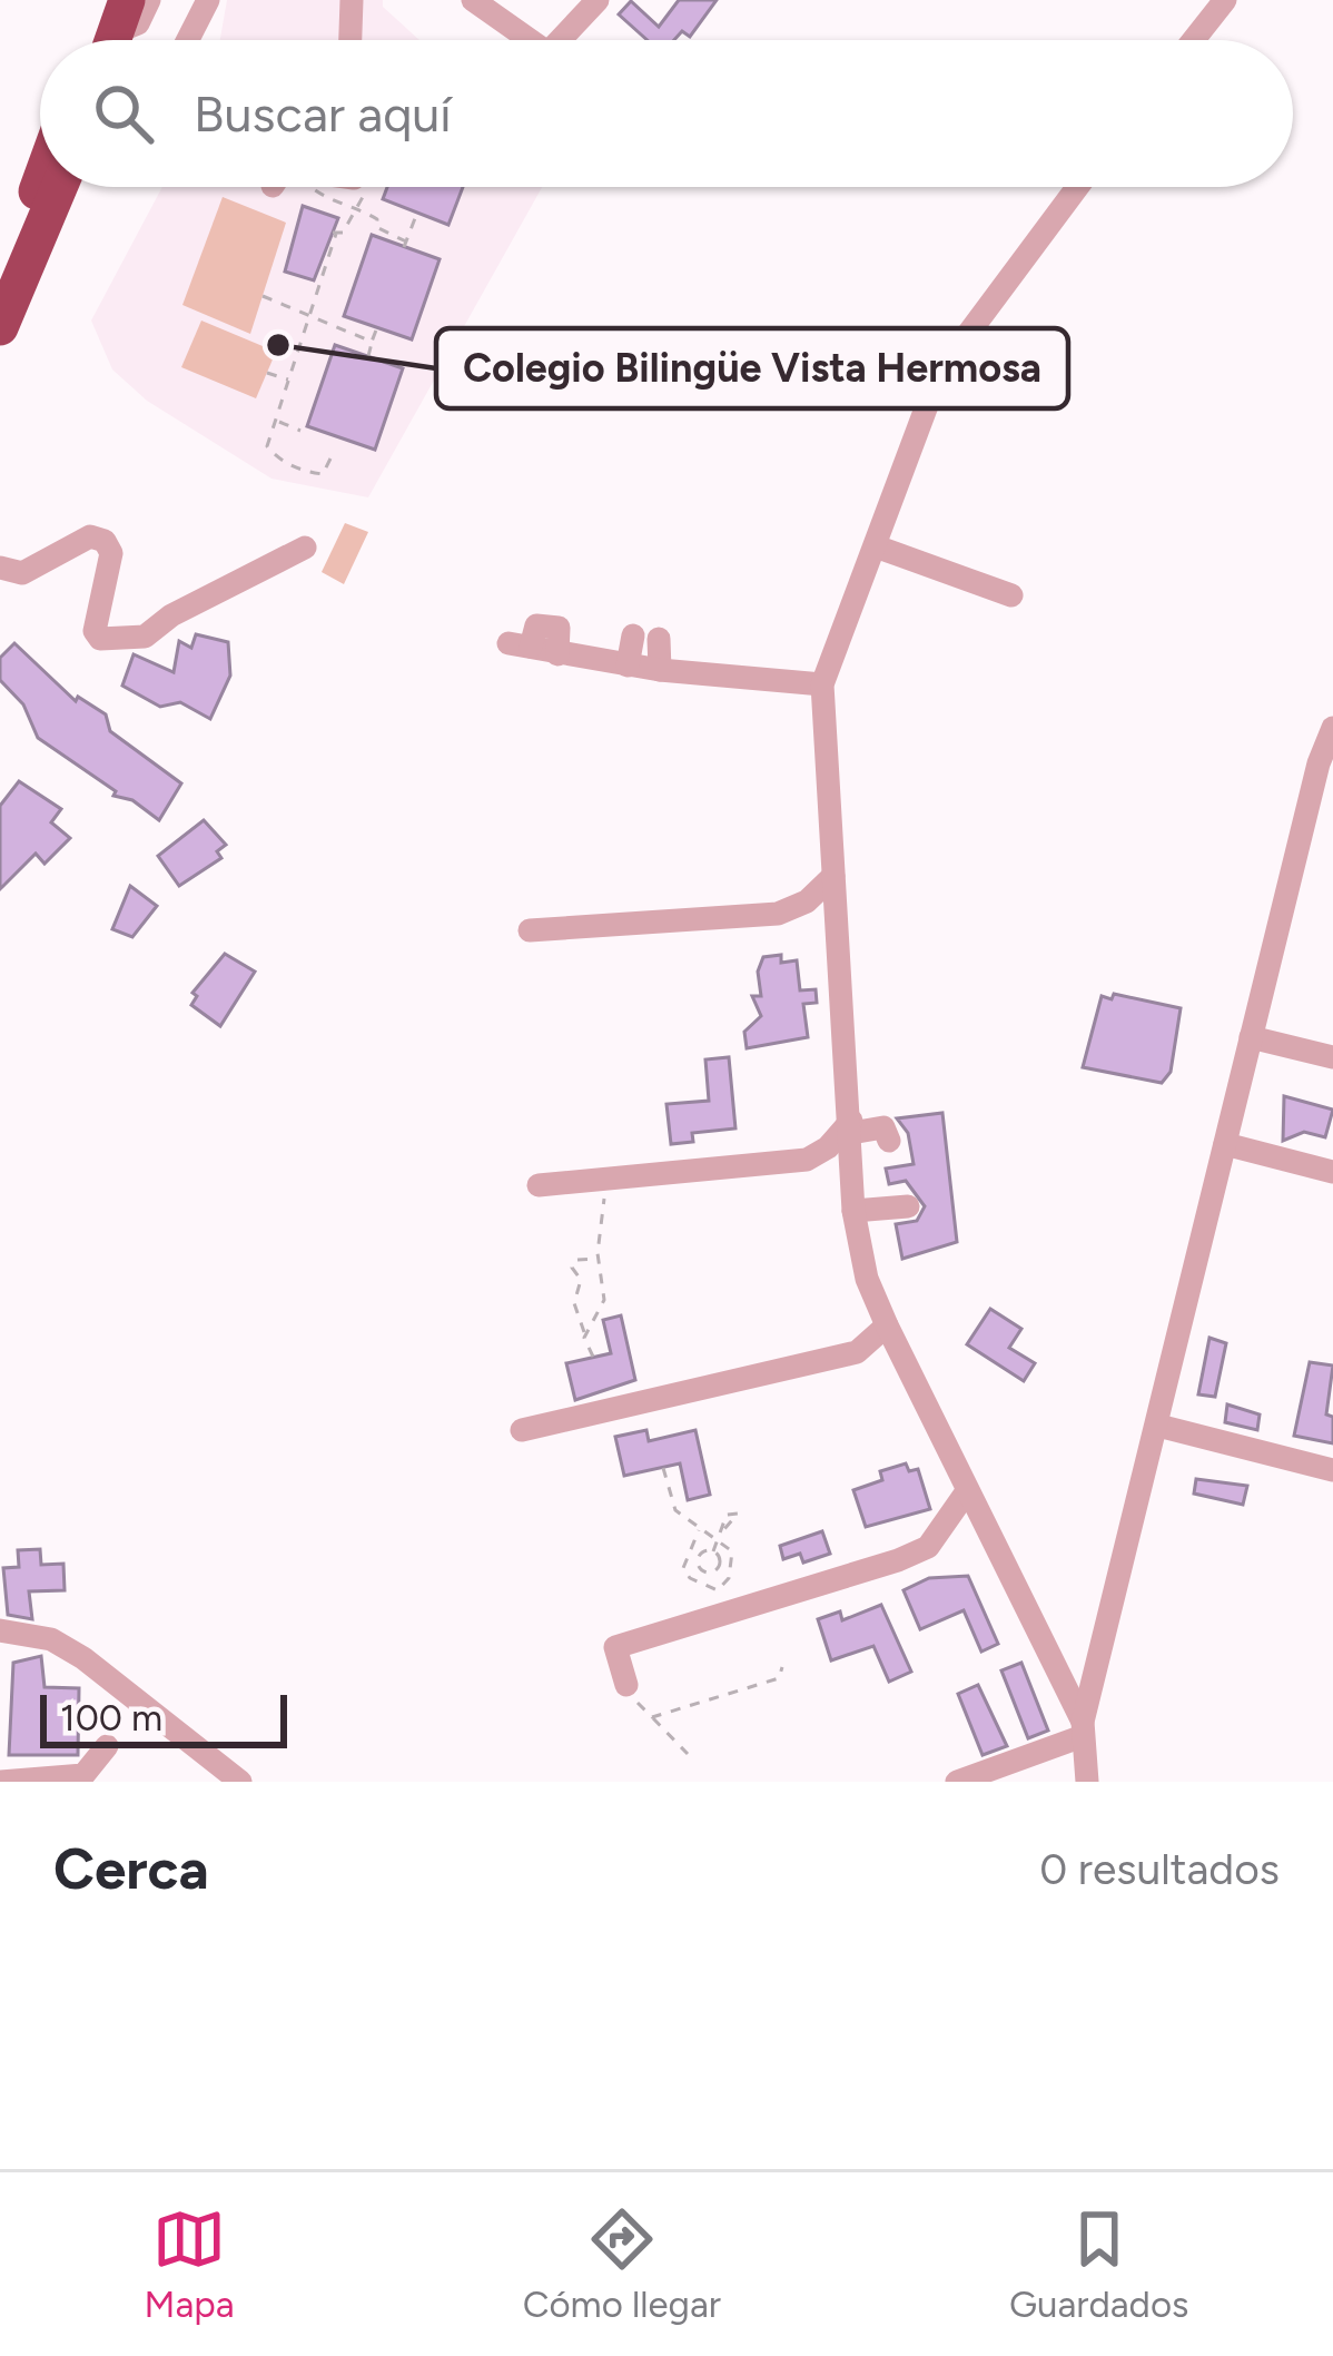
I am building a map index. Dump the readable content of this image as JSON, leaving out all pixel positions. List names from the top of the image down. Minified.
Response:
{"places":["Colegio Bilingüe Vista Hermosa"],"scale_bar":"100 m","page":{"search":"Buscar aquí","scale":"100 m","heading":["Cerca","0 resultados"],"nav":["Mapa","Cómo llegar","Guardados"]}}
